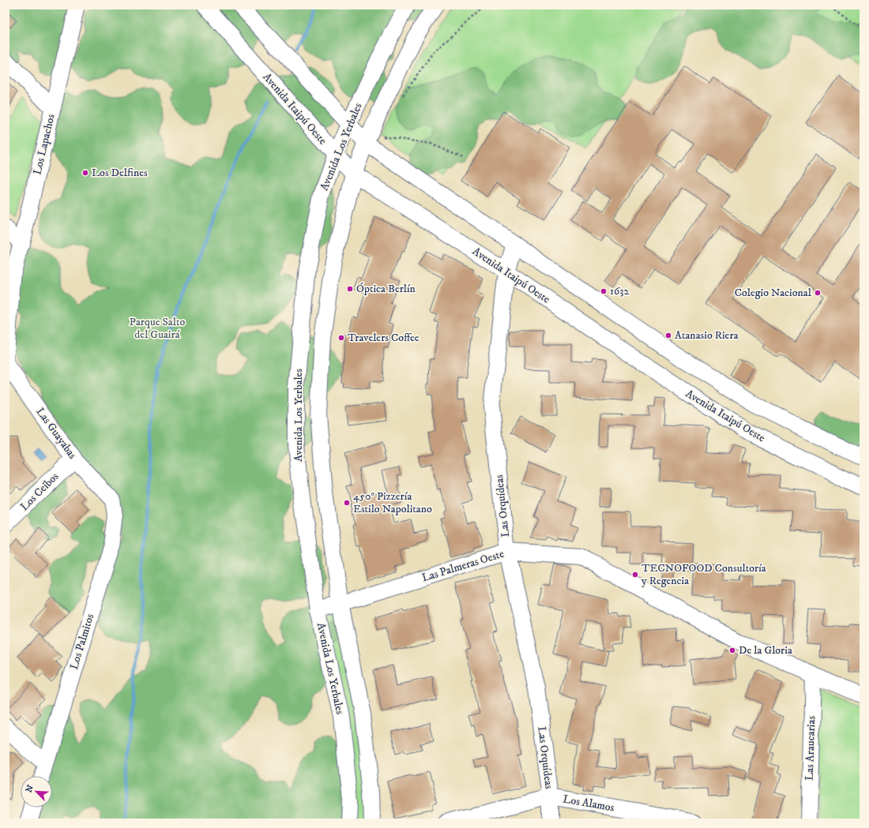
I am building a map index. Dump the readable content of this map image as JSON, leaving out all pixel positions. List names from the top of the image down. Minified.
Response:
{"streets":{"street":["Avenida Itaipú Oeste","Los Lapachos","Avenida Los Yerbales","Las Guayabas","Los Ceibos","Las Orquídeas","Las Palmeras Oeste","Los Palmitos","Las Araucarias","Los Alamos"]},"crossings":[["Avenida Itaipú Oeste","Avenida Los Yerbales"],["Avenida Itaipú Oeste","Las Orquídeas"],["Los Lapachos","Las Guayabas"],["Avenida Los Yerbales","Las Palmeras Oeste"],["Las Guayabas","Los Ceibos"],["Las Guayabas","Los Palmitos"],["Las Orquídeas","Las Palmeras Oeste"],["Las Orquídeas","Los Alamos"],["Las Palmeras Oeste","Las Araucarias"]],"parks":["Parque Salto del Guairá"],"places":["Los Delfines","Óptica Berlín","1632","Colegio Nacional","Atanasio Riera","Travelers Coffee","450° Pizzería Estilo Napolitano","TECNOFOOD Consultoría y Regencia","De la Gloria"],"north":"top left"}
